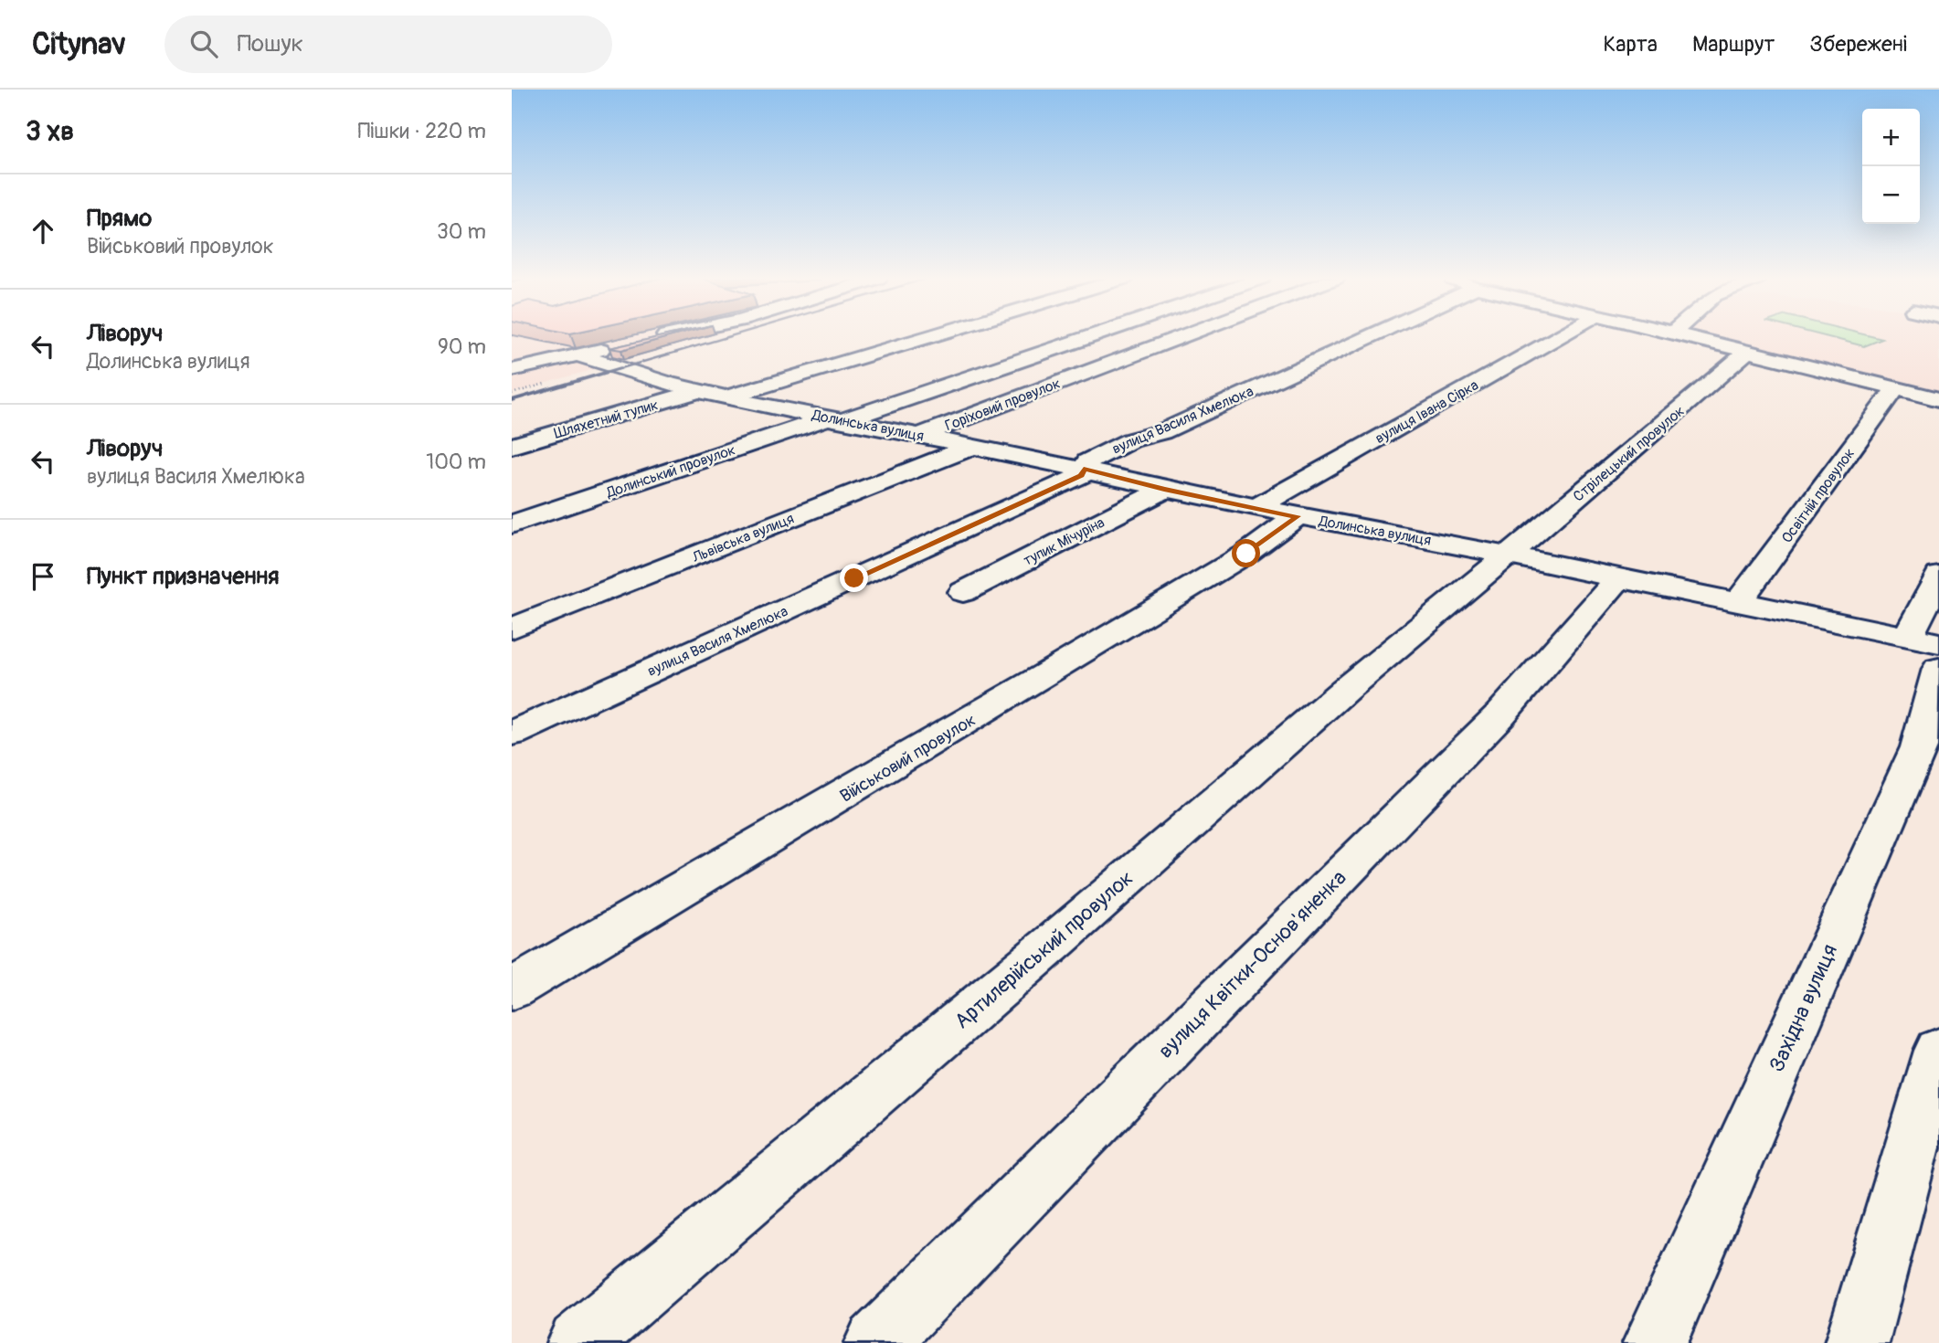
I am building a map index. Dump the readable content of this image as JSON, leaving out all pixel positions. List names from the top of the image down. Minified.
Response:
{"streets":{"street":["Горіховий провулок","вулиця Івана Сірка","Шляхетний тупик","вулиця Василя Хмелюка","Долинська вулиця","Стрілецький провулок","Долинський провулок","Освітній провулок","Львівська вулиця","тупик Мічуріна","Військовий провулок","Артилерійський провулок","вулиця Квітки-Основ'яненка","Західна вулиця"]},"crossings":[["Горіховий провулок","Долинська вулиця"],["вулиця Івана Сірка","Долинська вулиця"],["Шляхетний тупик","Долинська вулиця"],["вулиця Василя Хмелюка","Долинська вулиця"],["Долинська вулиця","Стрілецький провулок"],["Долинська вулиця","Долинський провулок"],["Долинська вулиця","Освітній провулок"],["Долинська вулиця","Львівська вулиця"],["Долинська вулиця","тупик Мічуріна"],["Долинська вулиця","Військовий провулок"],["Долинська вулиця","Артилерійський провулок"],["Долинська вулиця","вулиця Квітки-Основ'яненка"],["Долинська вулиця","Західна вулиця"],["Стрілецький провулок","Артилерійський провулок"]],"page":{"header":"Citynav","search":"Пошук","nav":["Карта","Маршрут","Збережені"],"heading":["3 хв","Пішки · 220 m"],"map_buttons":["+","−"],"list":[["Прямо","Військовий провулок","30 m"],["Ліворуч","Долинська вулиця","90 m"],["Ліворуч","вулиця Василя Хмелюка","100 m"],"Пункт призначення"]}}
